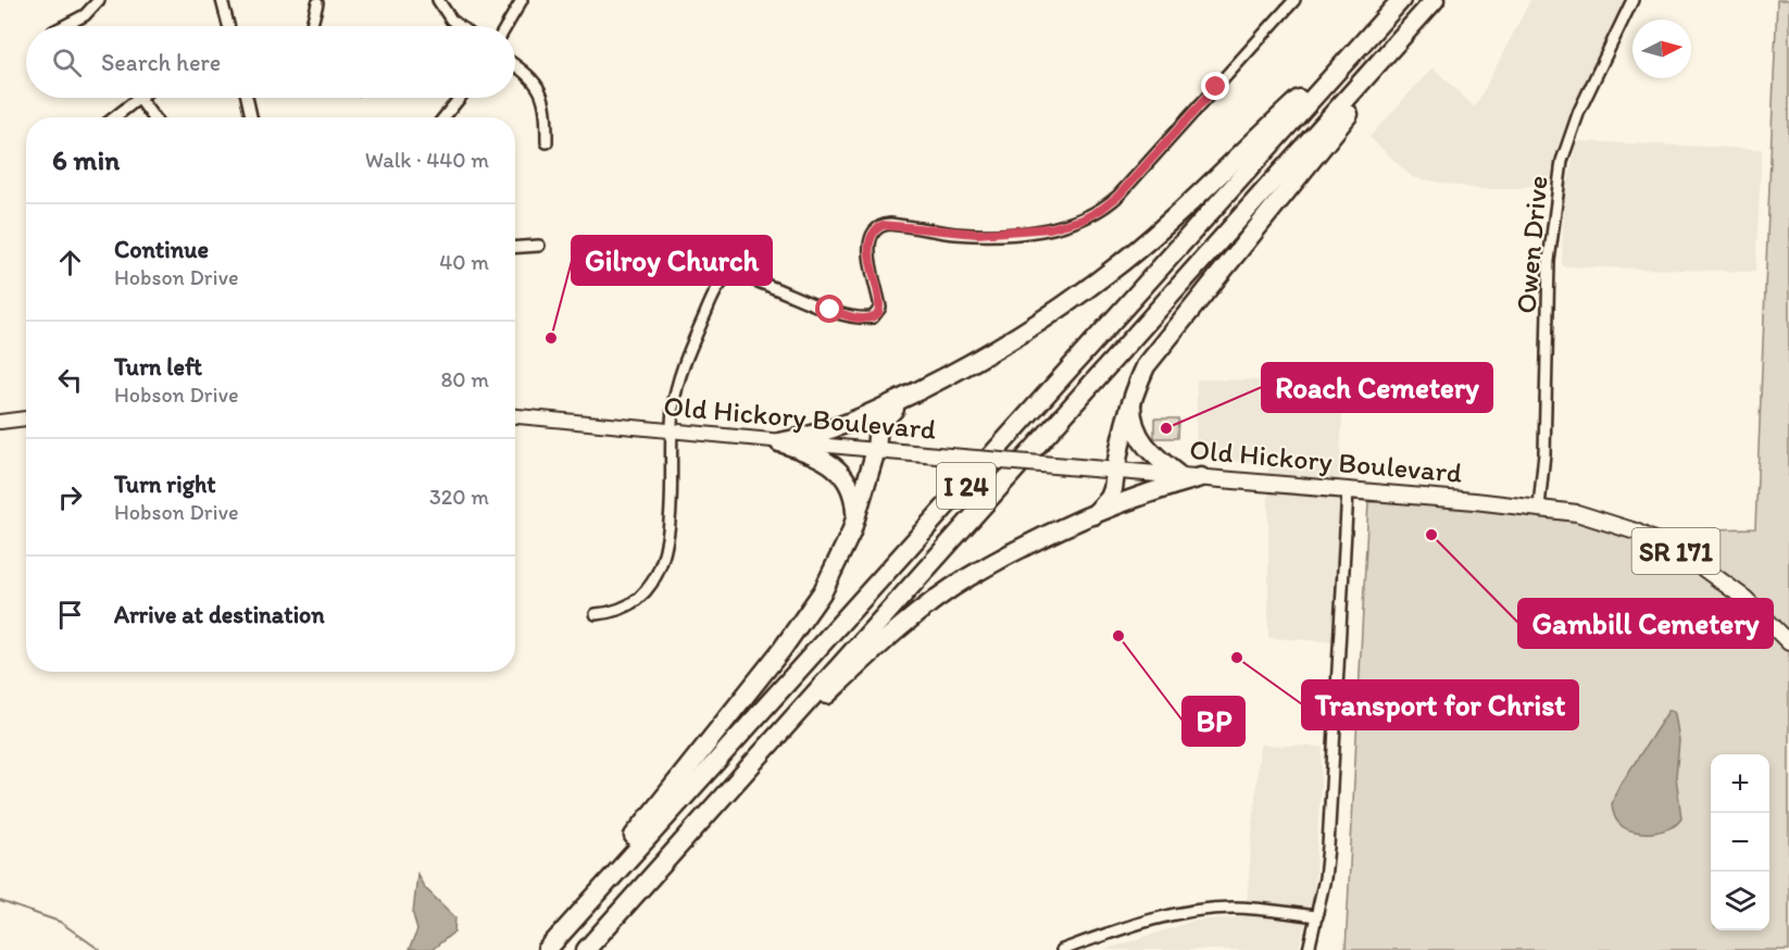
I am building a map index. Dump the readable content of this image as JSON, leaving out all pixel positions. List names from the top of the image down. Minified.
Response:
{"streets":{"highway":["I 24"],"main road":["Old Hickory Boulevard","SR 171"],"street":["Owen Drive"]},"crossings":[["Owen Drive","Old Hickory Boulevard"]],"places":["Gilroy Church","Roach Cemetery","Gambill Cemetery","BP","Transport for Christ"],"north":"right","page":{"search":"Search here","heading":["6 min","Walk · 440 m"],"list":[["Continue","Hobson Drive","40 m"],["Turn left","Hobson Drive","80 m"],["Turn right","Hobson Drive","320 m"],"Arrive at destination"],"map_buttons":["+","−"]}}
